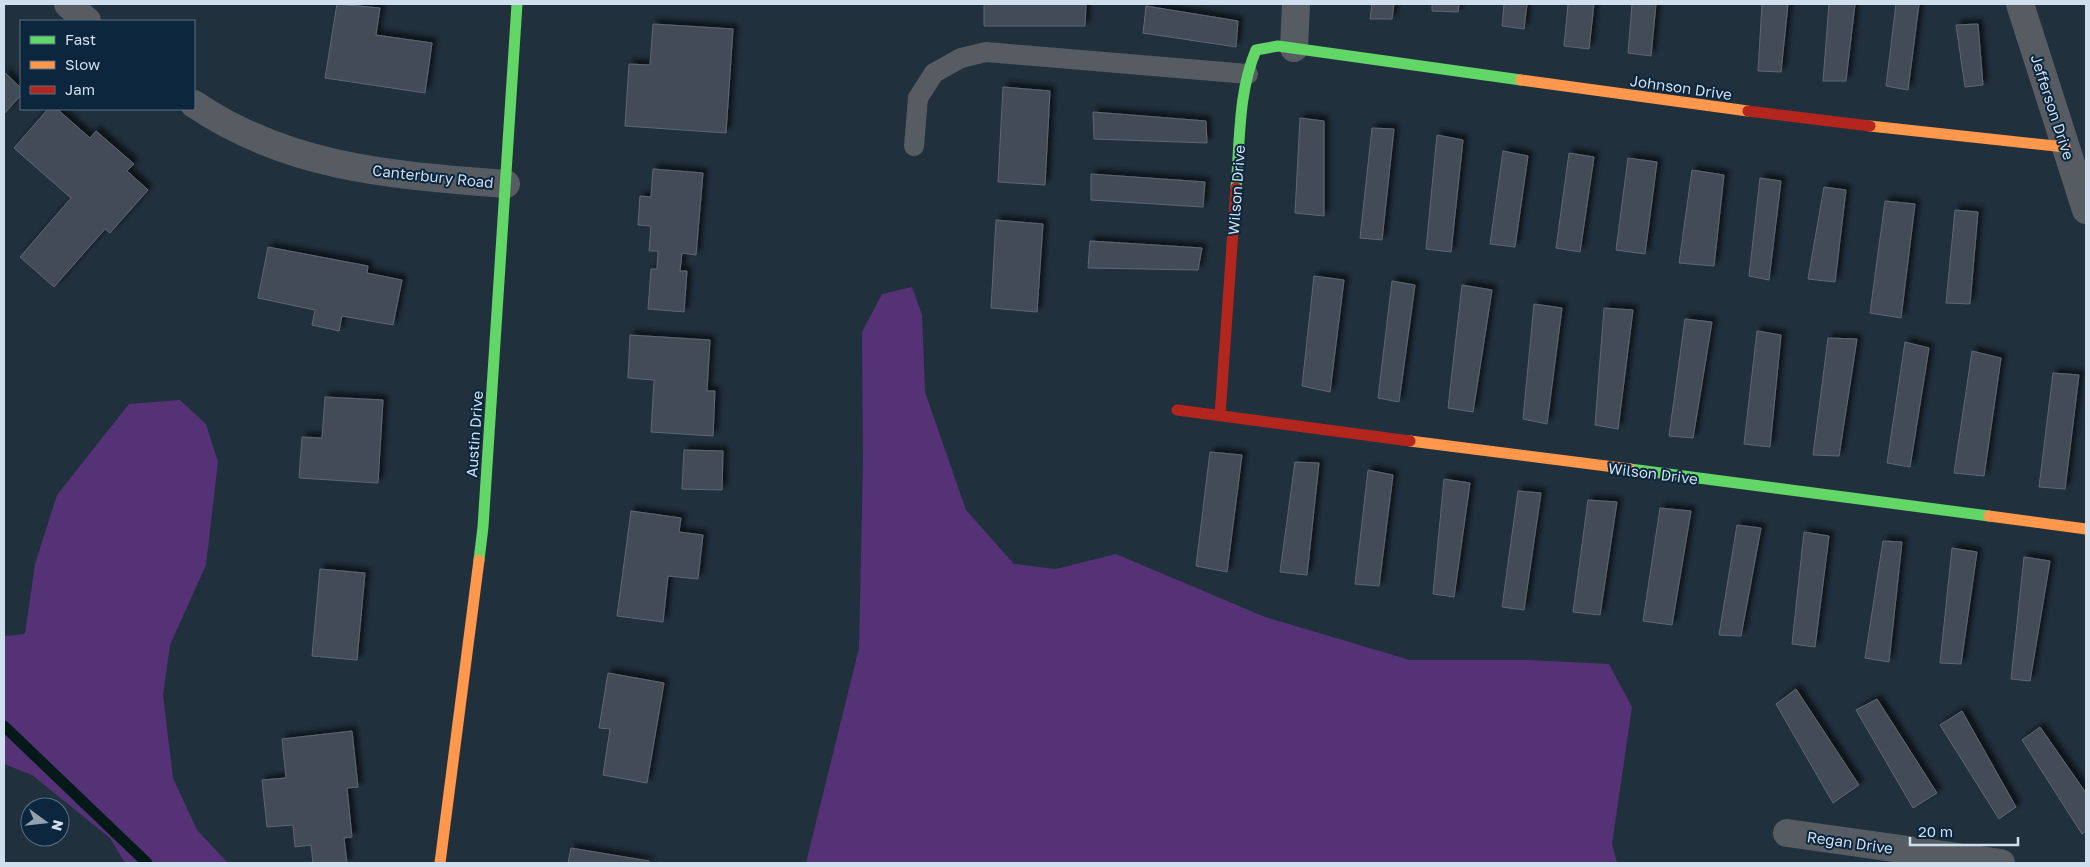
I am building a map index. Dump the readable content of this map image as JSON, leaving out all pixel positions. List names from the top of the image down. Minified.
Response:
{"streets":{"street":["Johnson Drive","Jefferson Drive","Canterbury Road","Wilson Drive","Austin Drive","Regan Drive"]},"crossings":[["Johnson Drive","Jefferson Drive"],["Johnson Drive","Wilson Drive"],["Canterbury Road","Austin Drive"]],"legend":["Fast","Slow","Jam"],"scale_bar":"20 m","north":"right"}
